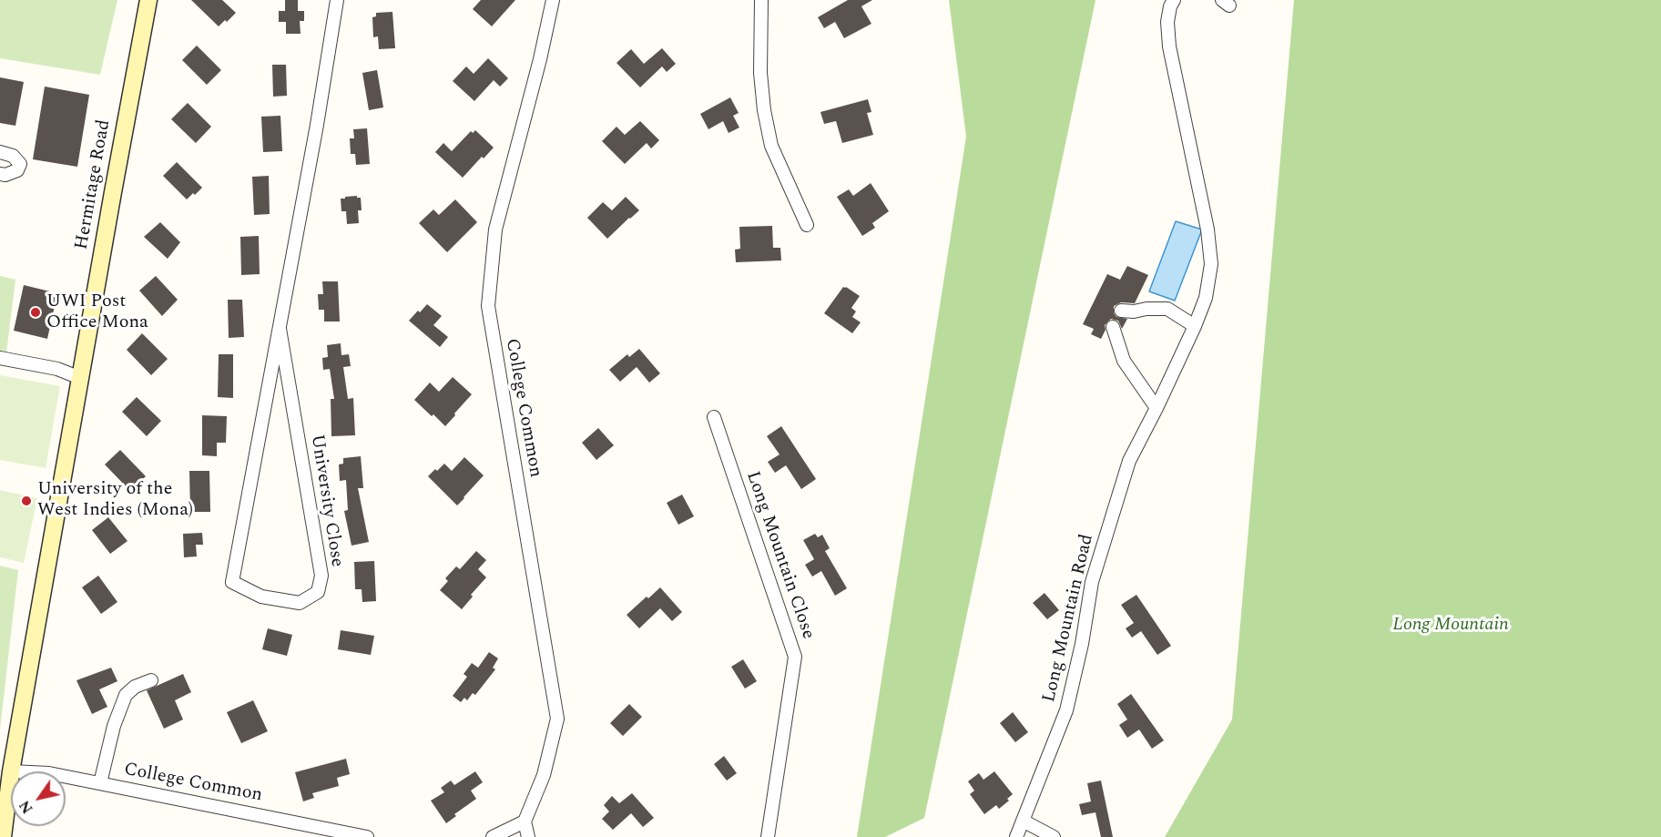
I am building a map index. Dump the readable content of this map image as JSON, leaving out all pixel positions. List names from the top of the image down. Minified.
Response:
{"streets":{"street":["Hermitage Road","College Common","University Close","Long Mountain Close","Long Mountain Road"]},"parks":["Long Mountain"],"places":["UWI Post Office Mona","University of the West Indies (Mona)"],"north":"bottom left"}
